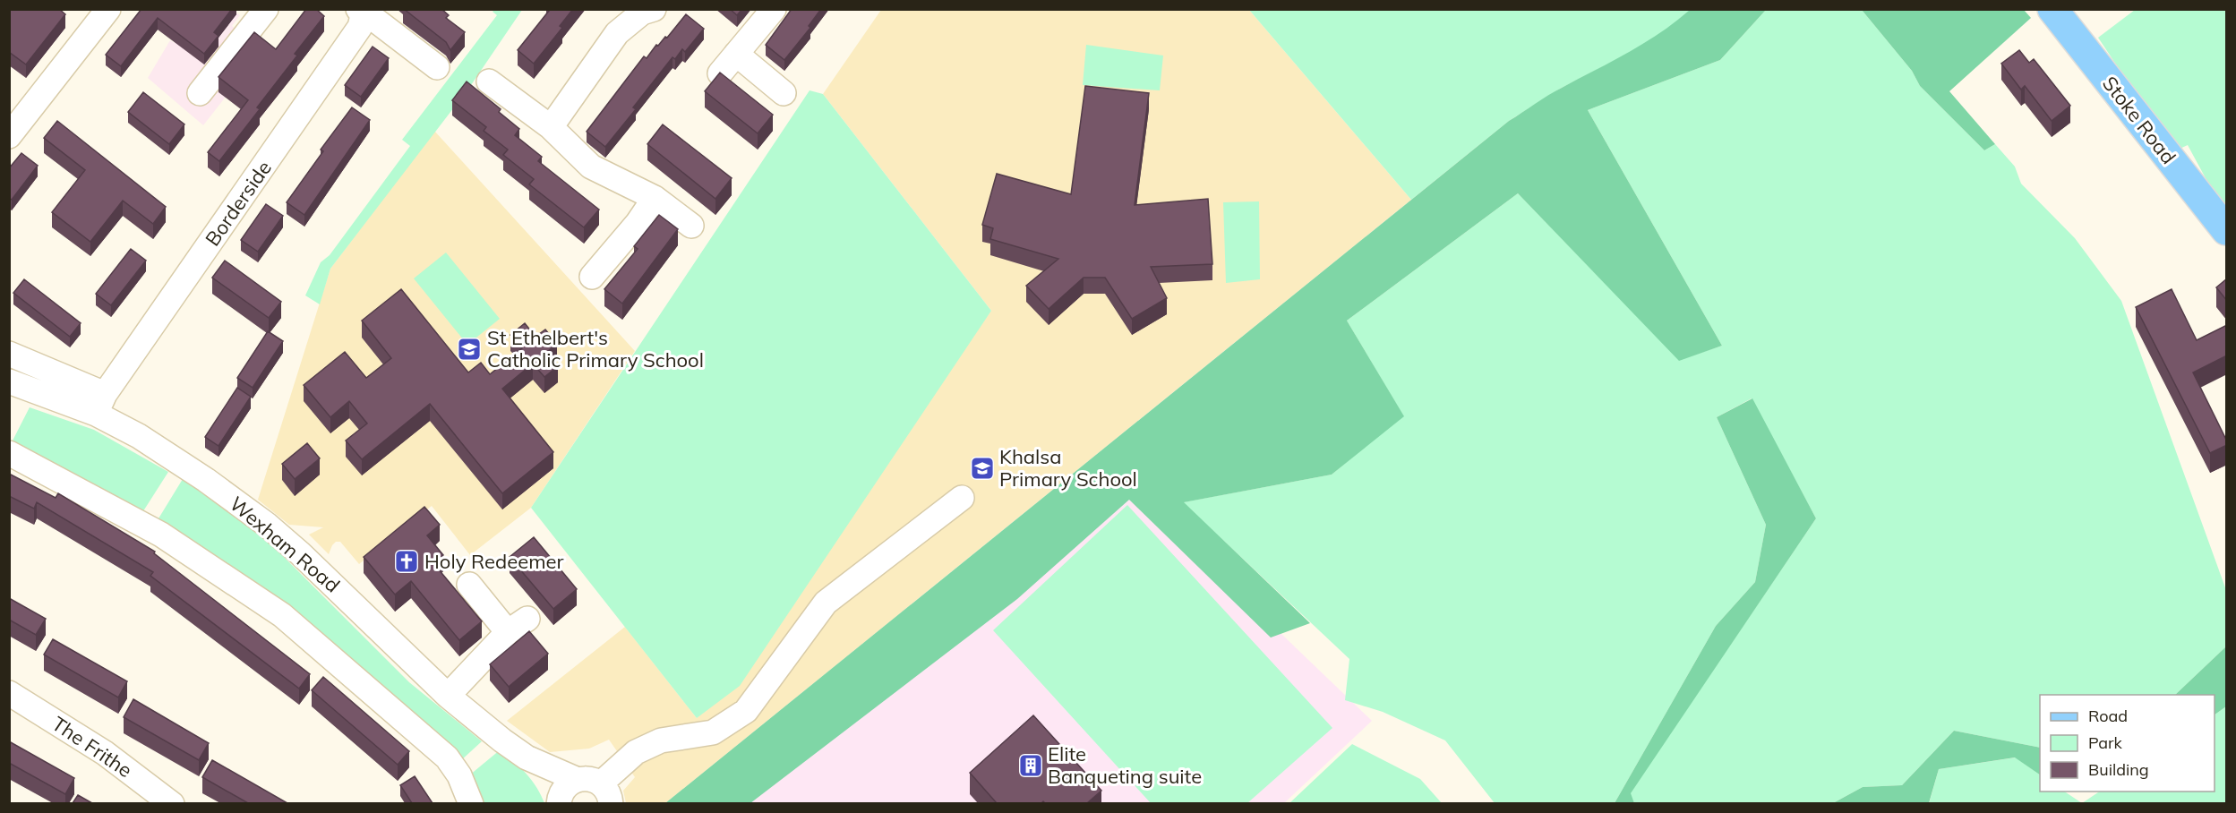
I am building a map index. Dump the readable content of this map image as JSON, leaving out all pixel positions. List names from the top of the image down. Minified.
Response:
{"streets":{"main road":["Stoke Road"],"street":["Borderside","Wexham Road","The Frithe"]},"crossings":[["Borderside","Wexham Road"]],"places":{"school or university":["St Ethelbert's Catholic Primary School","Khalsa Primary School"],"church":["Holy Redeemer"],"building":["Elite Banqueting suite"]},"legend":["Road","Park","Building"]}
